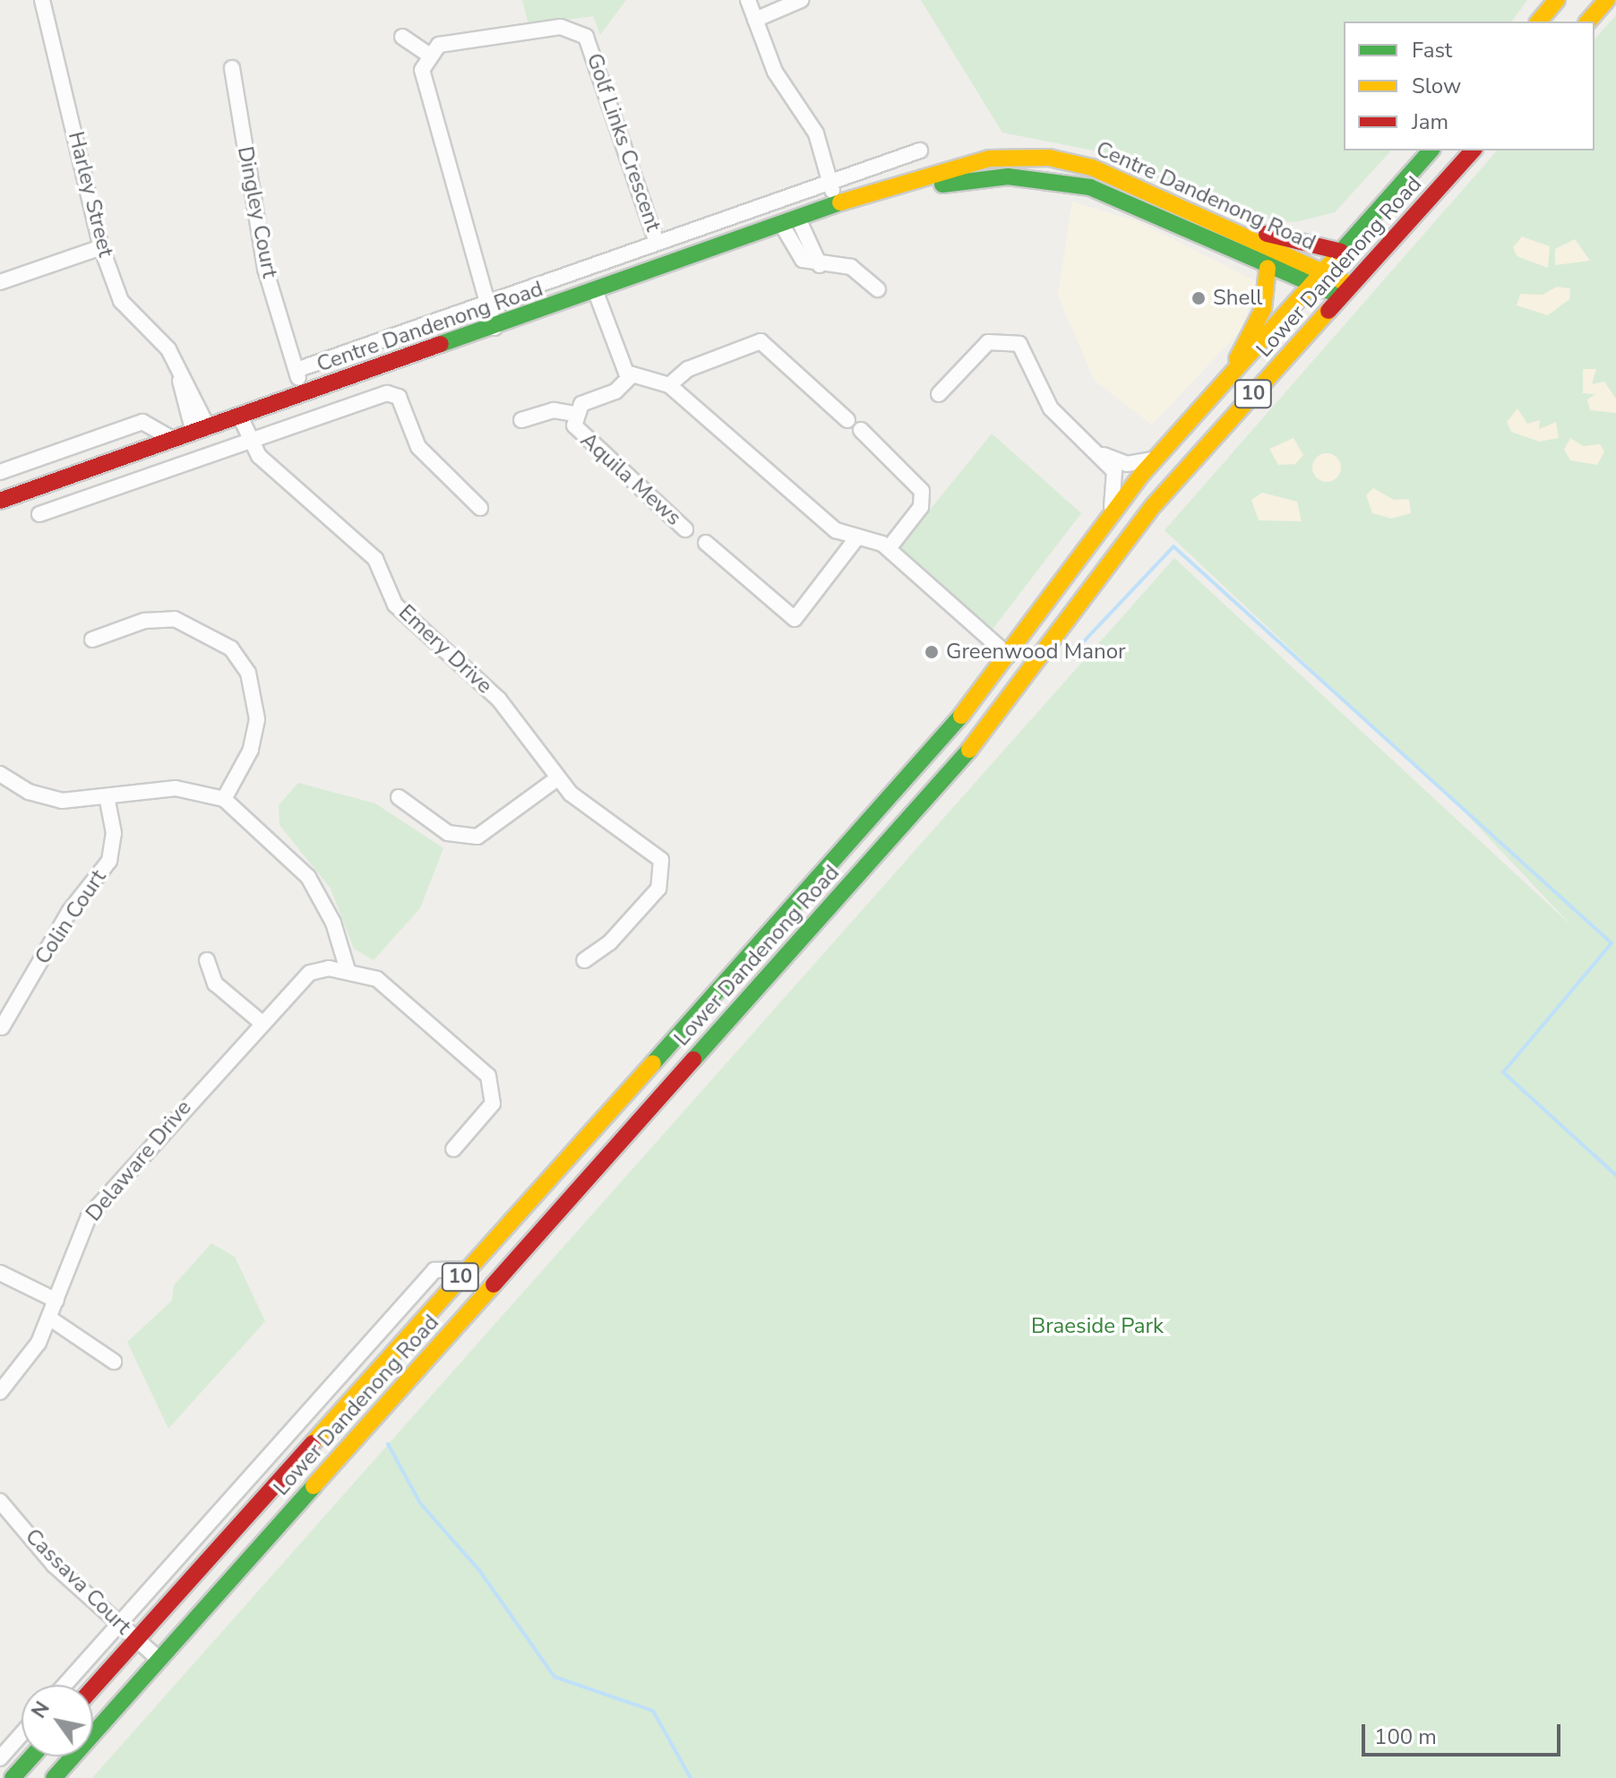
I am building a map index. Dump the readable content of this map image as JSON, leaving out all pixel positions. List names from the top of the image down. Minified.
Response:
{"streets":{"main road":["Centre Dandenong Road","Lower Dandenong Road","10"],"street":["Golf Links Crescent","Harley Street","Dingley Court","Aquila Mews","Emery Drive","Colin Court","Delaware Drive","Cassava Court"]},"crossings":[["Golf Links Crescent","Centre Dandenong Road"],["Harley Street","Centre Dandenong Road"],["Centre Dandenong Road","Dingley Court"],["Centre Dandenong Road","Lower Dandenong Road"],["Centre Dandenong Road","Emery Drive"],["Lower Dandenong Road","Cassava Court"]],"parks":["Braeside Park"],"places":["Shell","Greenwood Manor"],"legend":["Fast","Slow","Jam"],"scale_bar":"100 m","north":"top left"}
